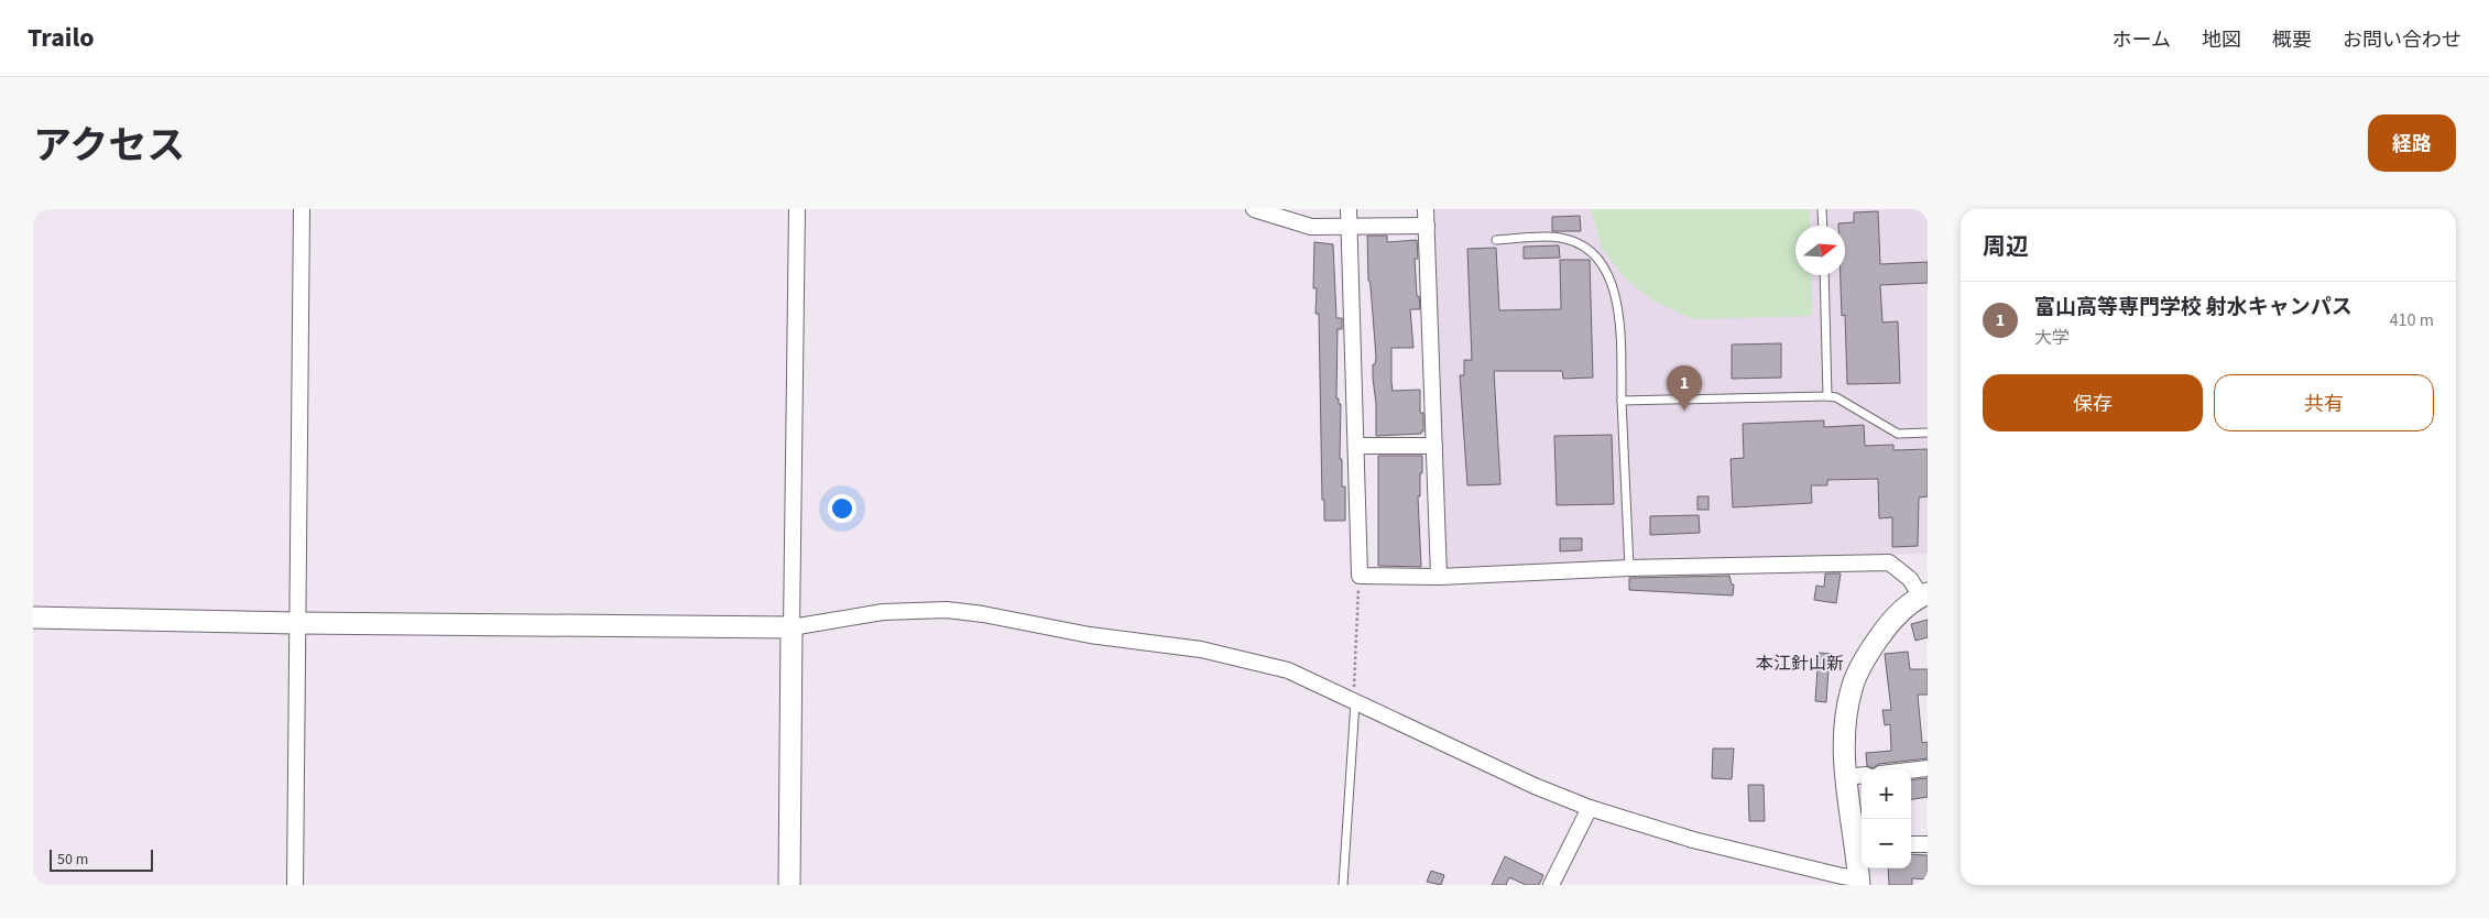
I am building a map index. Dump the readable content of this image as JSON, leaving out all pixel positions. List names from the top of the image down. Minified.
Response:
{"districts":["本江針山新"],"scale_bar":"50 m","north":"right","page":{"header":"Trailo","nav":["ホーム","地図","概要","お問い合わせ"],"title":"アクセス","buttons":["経路",["保存","共有"]],"heading":"周辺","list":[{"mark":"1","name":"富山高等専門学校 射水キャンパス","note":"大学","value":"410 m"}],"pins":"1","map_buttons":["+","−"],"scale":"50 m"}}
